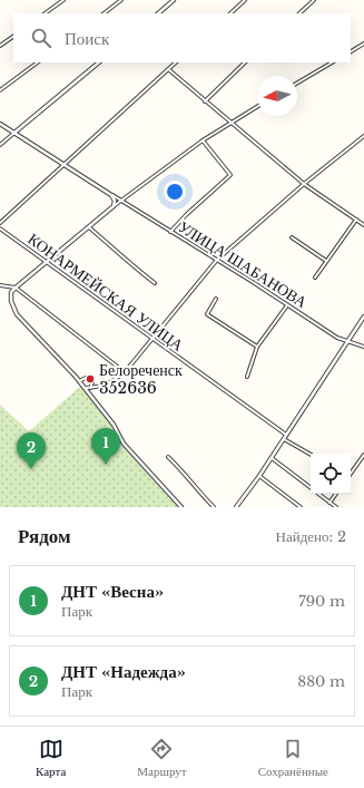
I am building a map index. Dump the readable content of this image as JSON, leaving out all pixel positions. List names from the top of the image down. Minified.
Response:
{"streets":{"street":["УЛИЦА ШАБАНОВА","КОНАРМЕЙСКАЯ УЛИЦА"]},"places":["Белореченск 352636"],"north":"left","page":{"search":"Поиск","pins":["1","2"],"heading":["Рядом","Найдено: 2"],"list":[{"mark":"1","name":"ДНТ «Весна»","note":"Парк","value":"790 m"},{"mark":"2","name":"ДНТ «Надежда»","note":"Парк","value":"880 m"}],"nav":["Карта","Маршрут","Сохранённые"]}}
